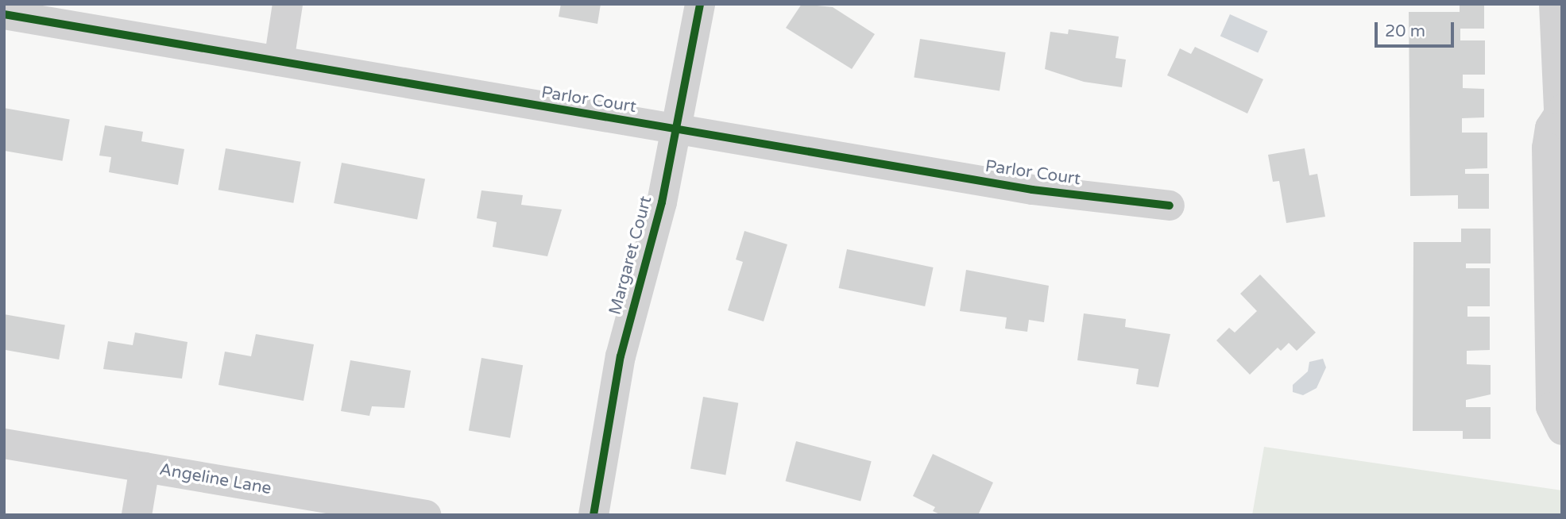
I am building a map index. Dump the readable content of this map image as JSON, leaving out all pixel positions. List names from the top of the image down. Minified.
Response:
{"streets":{"street":["Parlor Court","Margaret Court","Angeline Lane"]},"crossings":[["Parlor Court","Margaret Court"]],"scale_bar":"20 m"}
